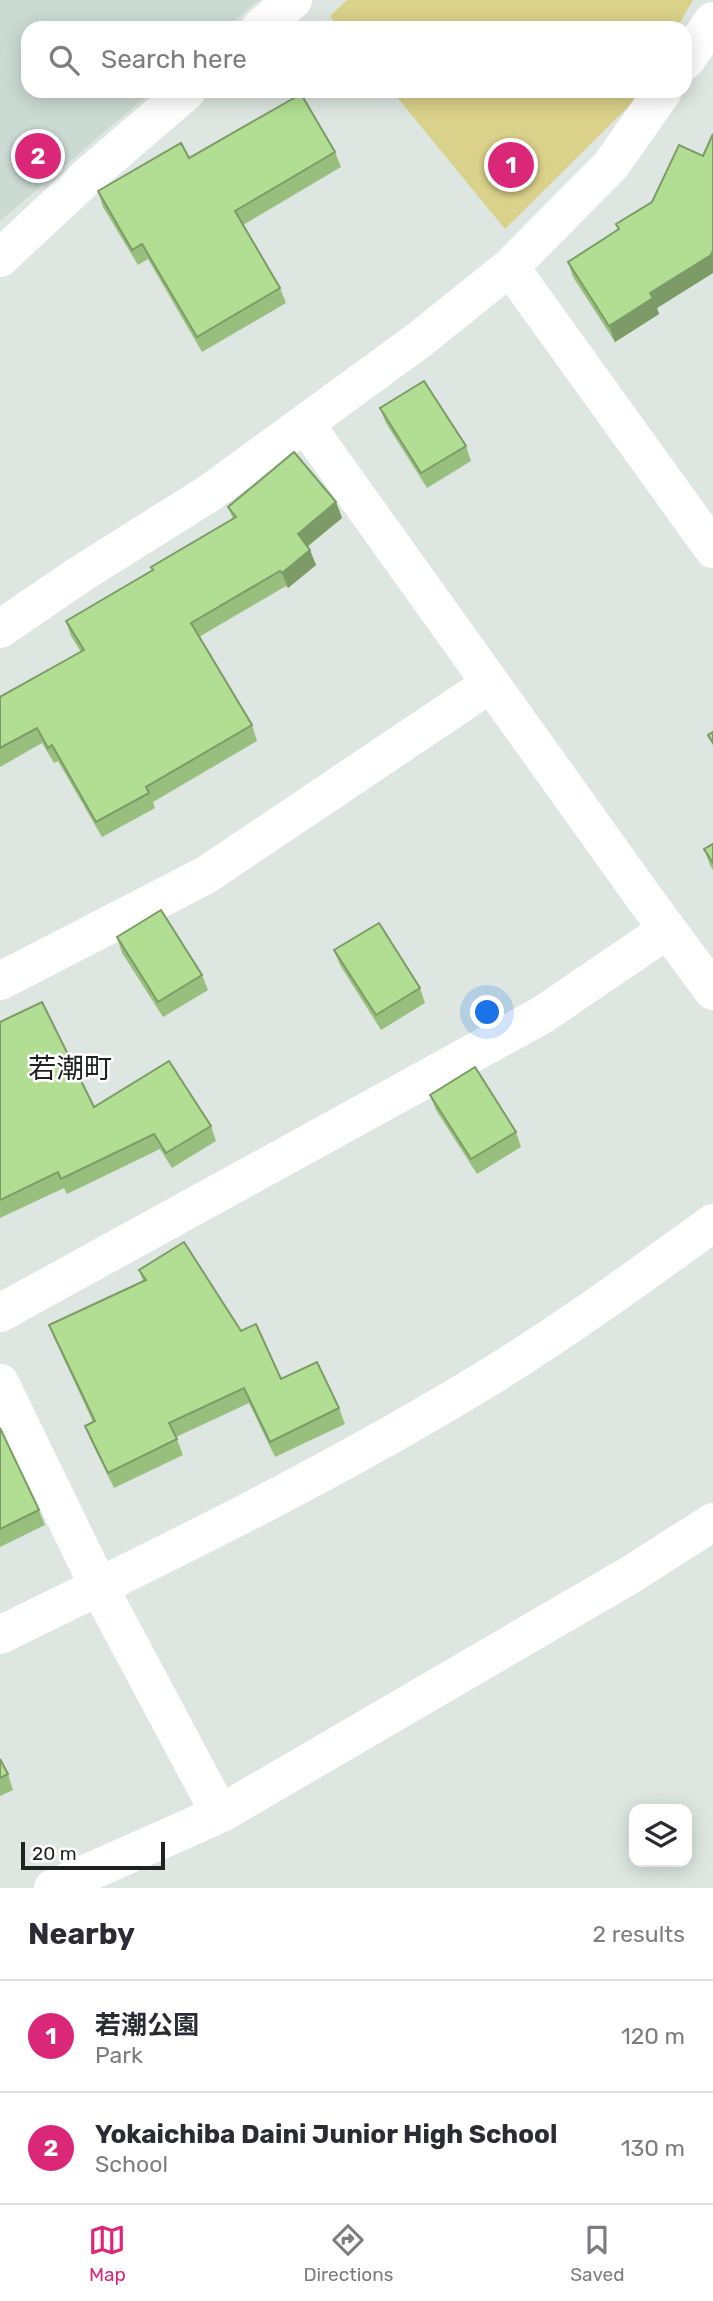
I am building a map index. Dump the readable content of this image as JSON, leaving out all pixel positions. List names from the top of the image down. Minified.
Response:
{"districts":["若潮町"],"scale_bar":"20 m","page":{"search":"Search here","pins":["2","1"],"scale":"20 m","heading":["Nearby","2 results"],"list":[{"mark":"1","name":"若潮公園","note":"Park","value":"120 m"},{"mark":"2","name":"Yokaichiba Daini Junior High School","note":"School","value":"130 m"}],"nav":["Map","Directions","Saved"]}}
